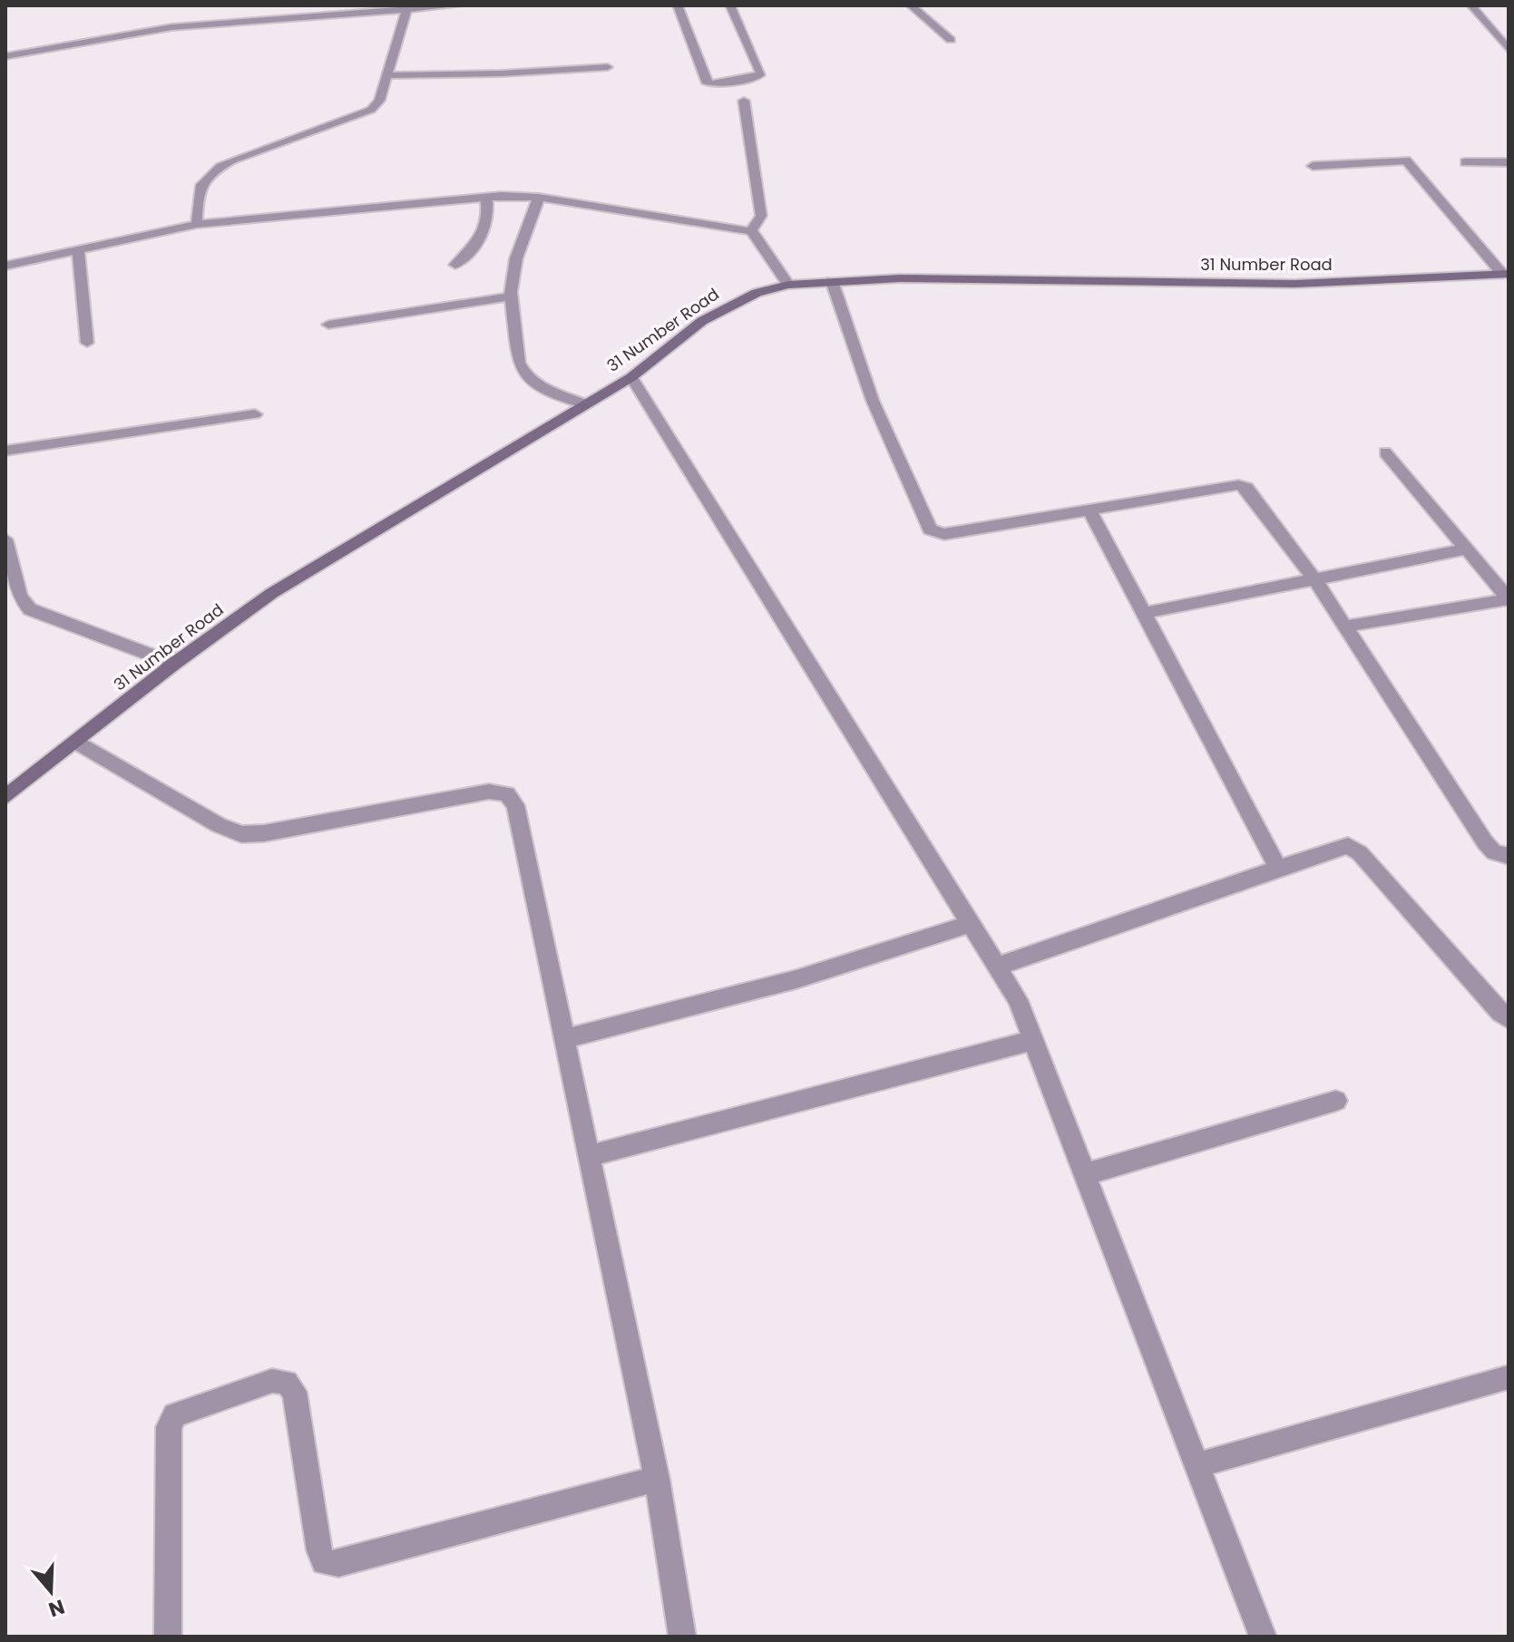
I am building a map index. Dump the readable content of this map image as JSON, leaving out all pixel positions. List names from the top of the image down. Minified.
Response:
{"streets":{"main road":["31 Number Road"]},"north":"bottom"}
